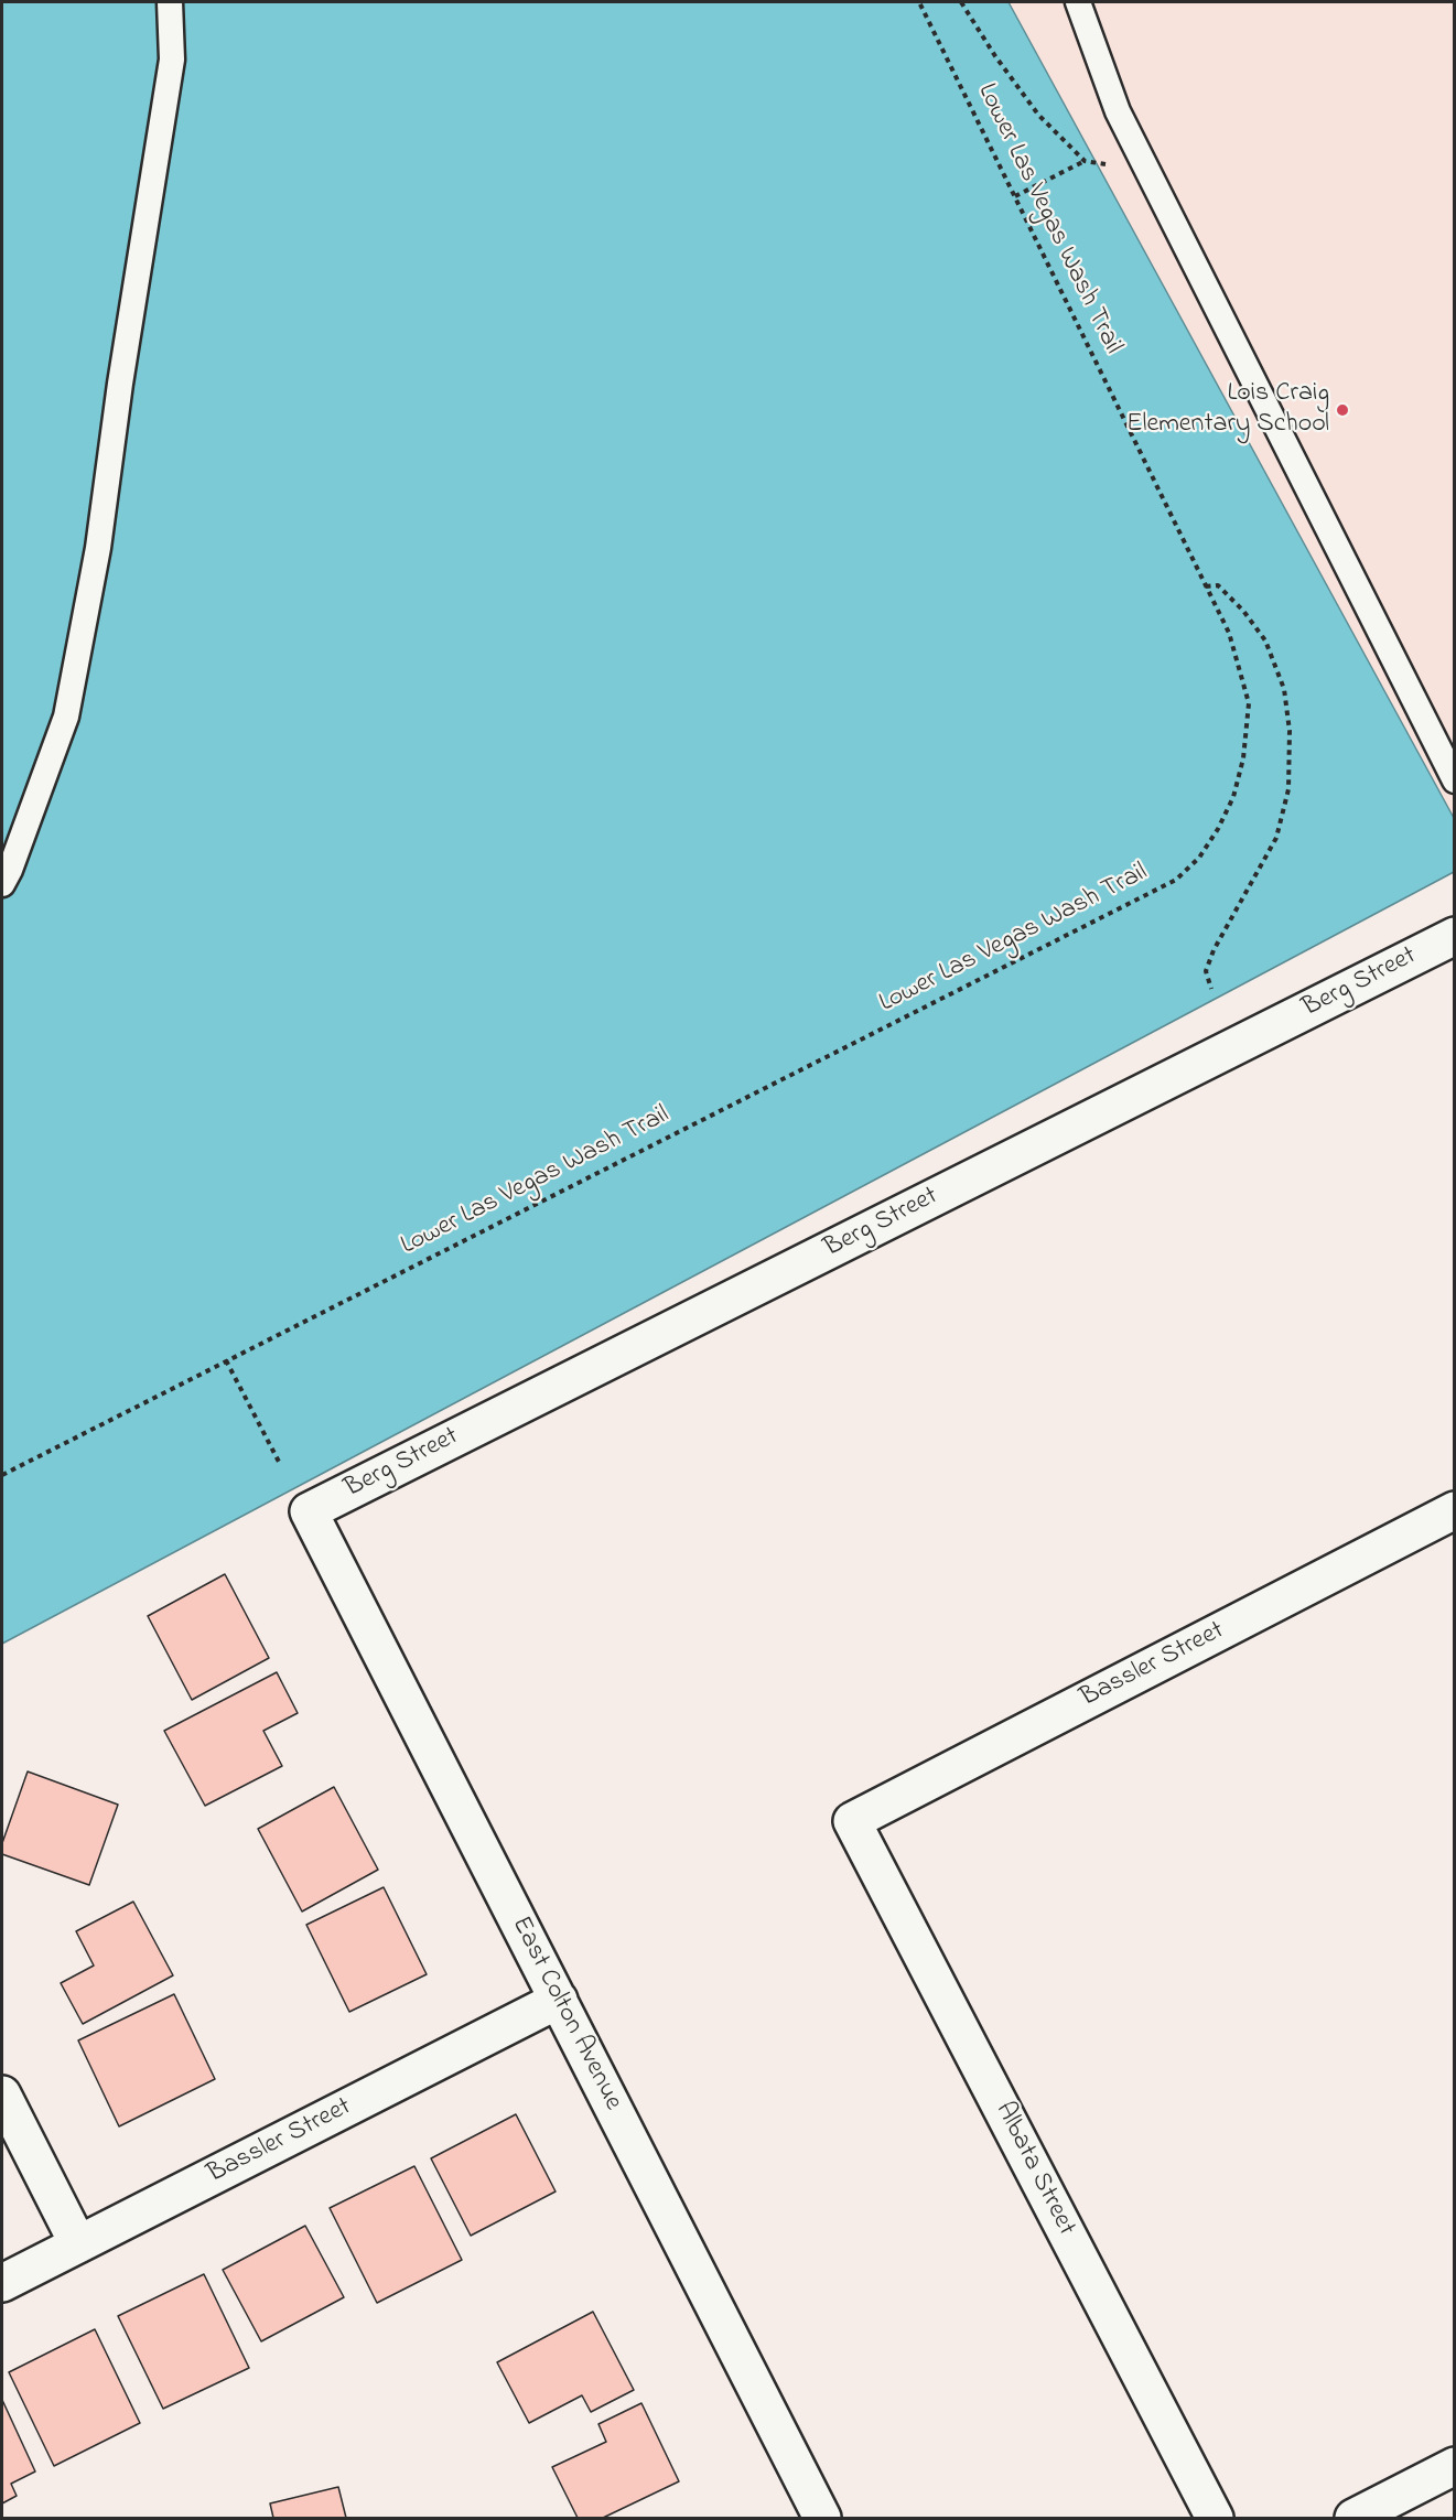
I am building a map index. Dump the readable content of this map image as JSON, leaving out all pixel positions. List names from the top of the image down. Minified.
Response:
{"streets":{"street":["Berg Street","Bassler Street","East Colton Avenue","Albata Street"],"path":["Lower Las Vegas Wash Trail"]},"crossings":[["Berg Street","East Colton Avenue"],["Bassler Street","East Colton Avenue"],["Bassler Street","Albata Street"]],"places":["Lois Craig Elementary School"]}
